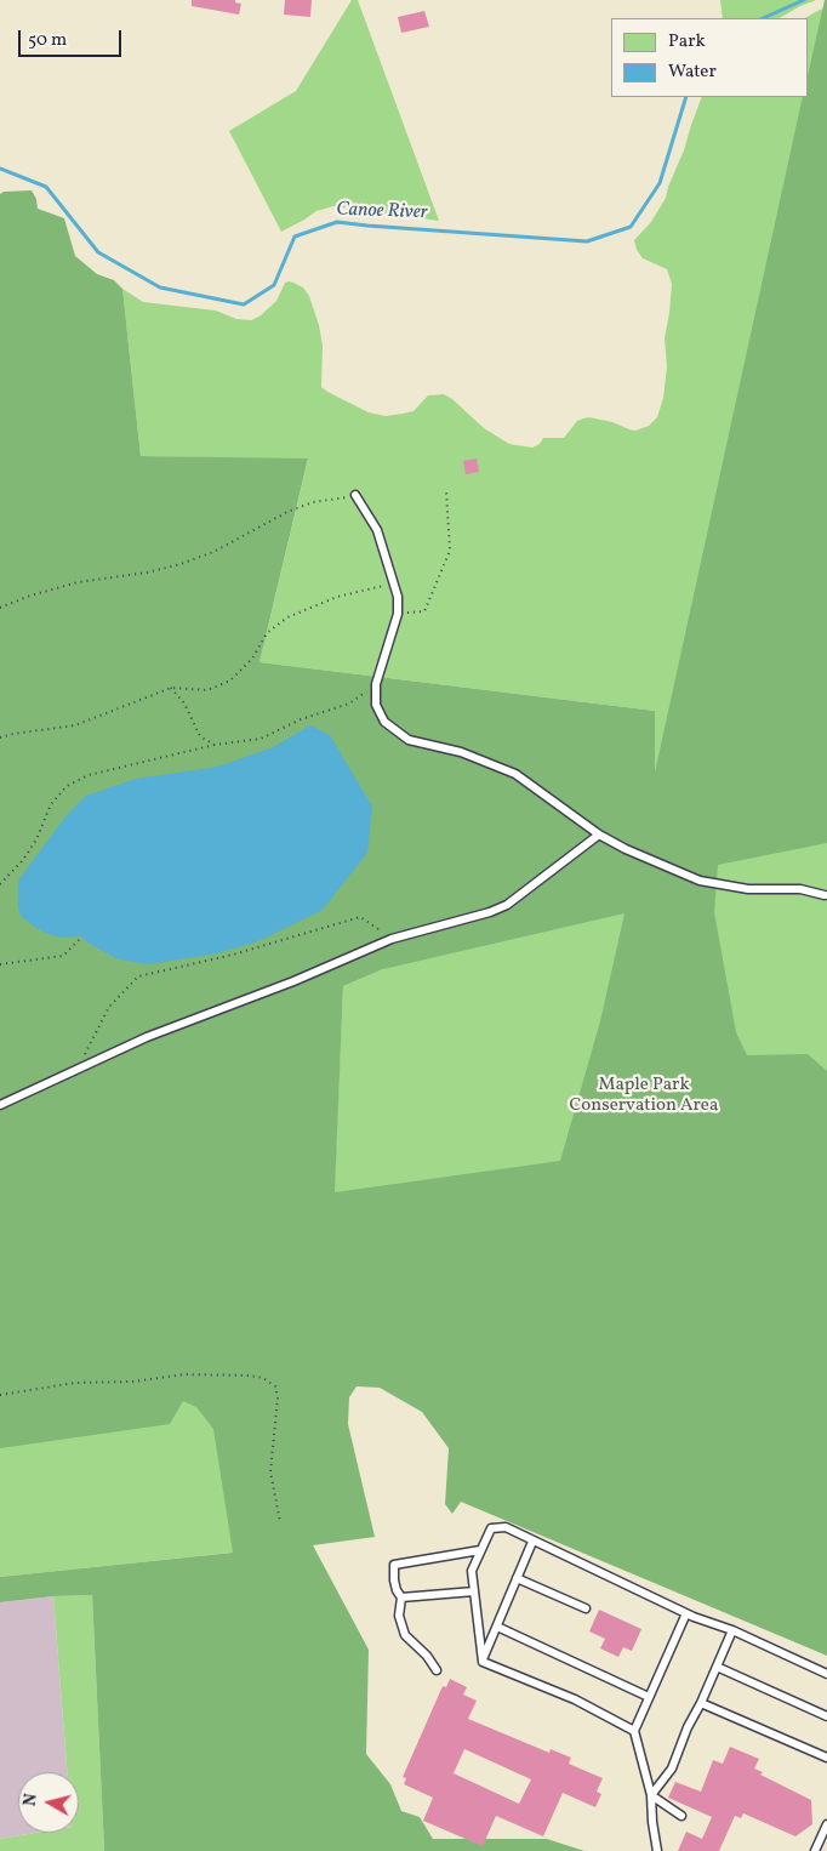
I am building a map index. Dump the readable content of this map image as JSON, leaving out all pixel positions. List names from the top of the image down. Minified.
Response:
{"water":["Canoe River"],"parks":["Maple Park Conservation Area"],"legend":["Park","Water"],"scale_bar":"50 m","north":"left"}
